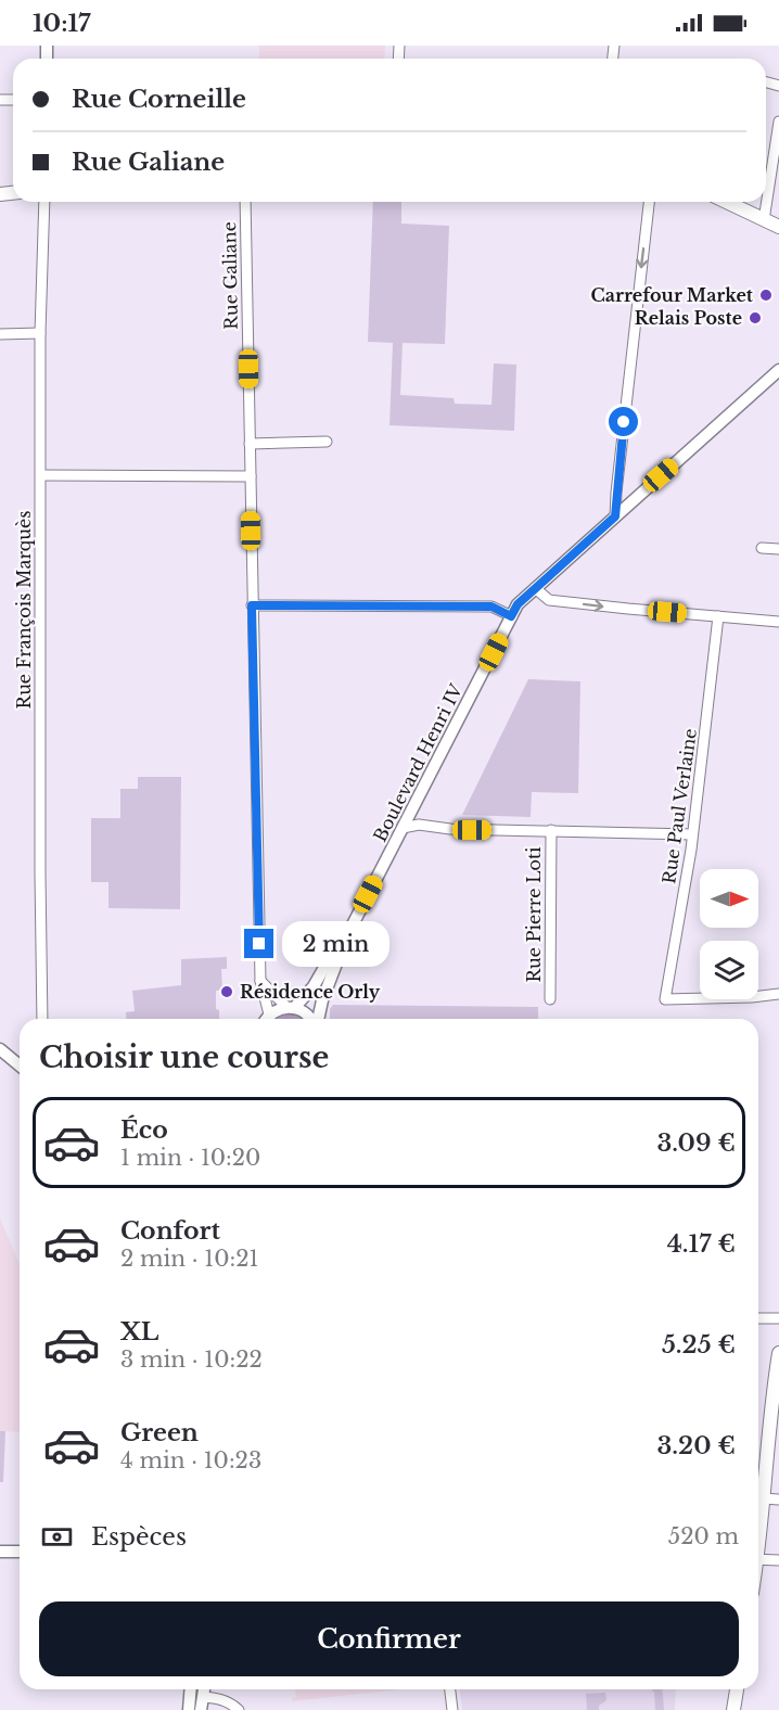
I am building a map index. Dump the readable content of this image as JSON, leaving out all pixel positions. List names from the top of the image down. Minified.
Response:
{"streets":{"street":["Rue Galiane","Rue François Marquès","Boulevard Henri IV","Rue Paul Verlaine","Rue Pierre Loti"]},"places":["Carrefour Market","Relais Poste","Résidence Orly"],"north":"right","page":{"status":"10:17","banner":["Rue Corneille","Rue Galiane"],"bubble":"2 min","heading":"Choisir une course","list":[{"name":"Éco","note":"1 min · 10:20","value":"3.09 €"},{"name":"Confort","note":"2 min · 10:21","value":"4.17 €"},{"name":"XL","note":"3 min · 10:22","value":"5.25 €"},{"name":"Green","note":"4 min · 10:23","value":"3.20 €"}],"pay":["Espèces","520 m"],"buttons":"Confirmer"}}
